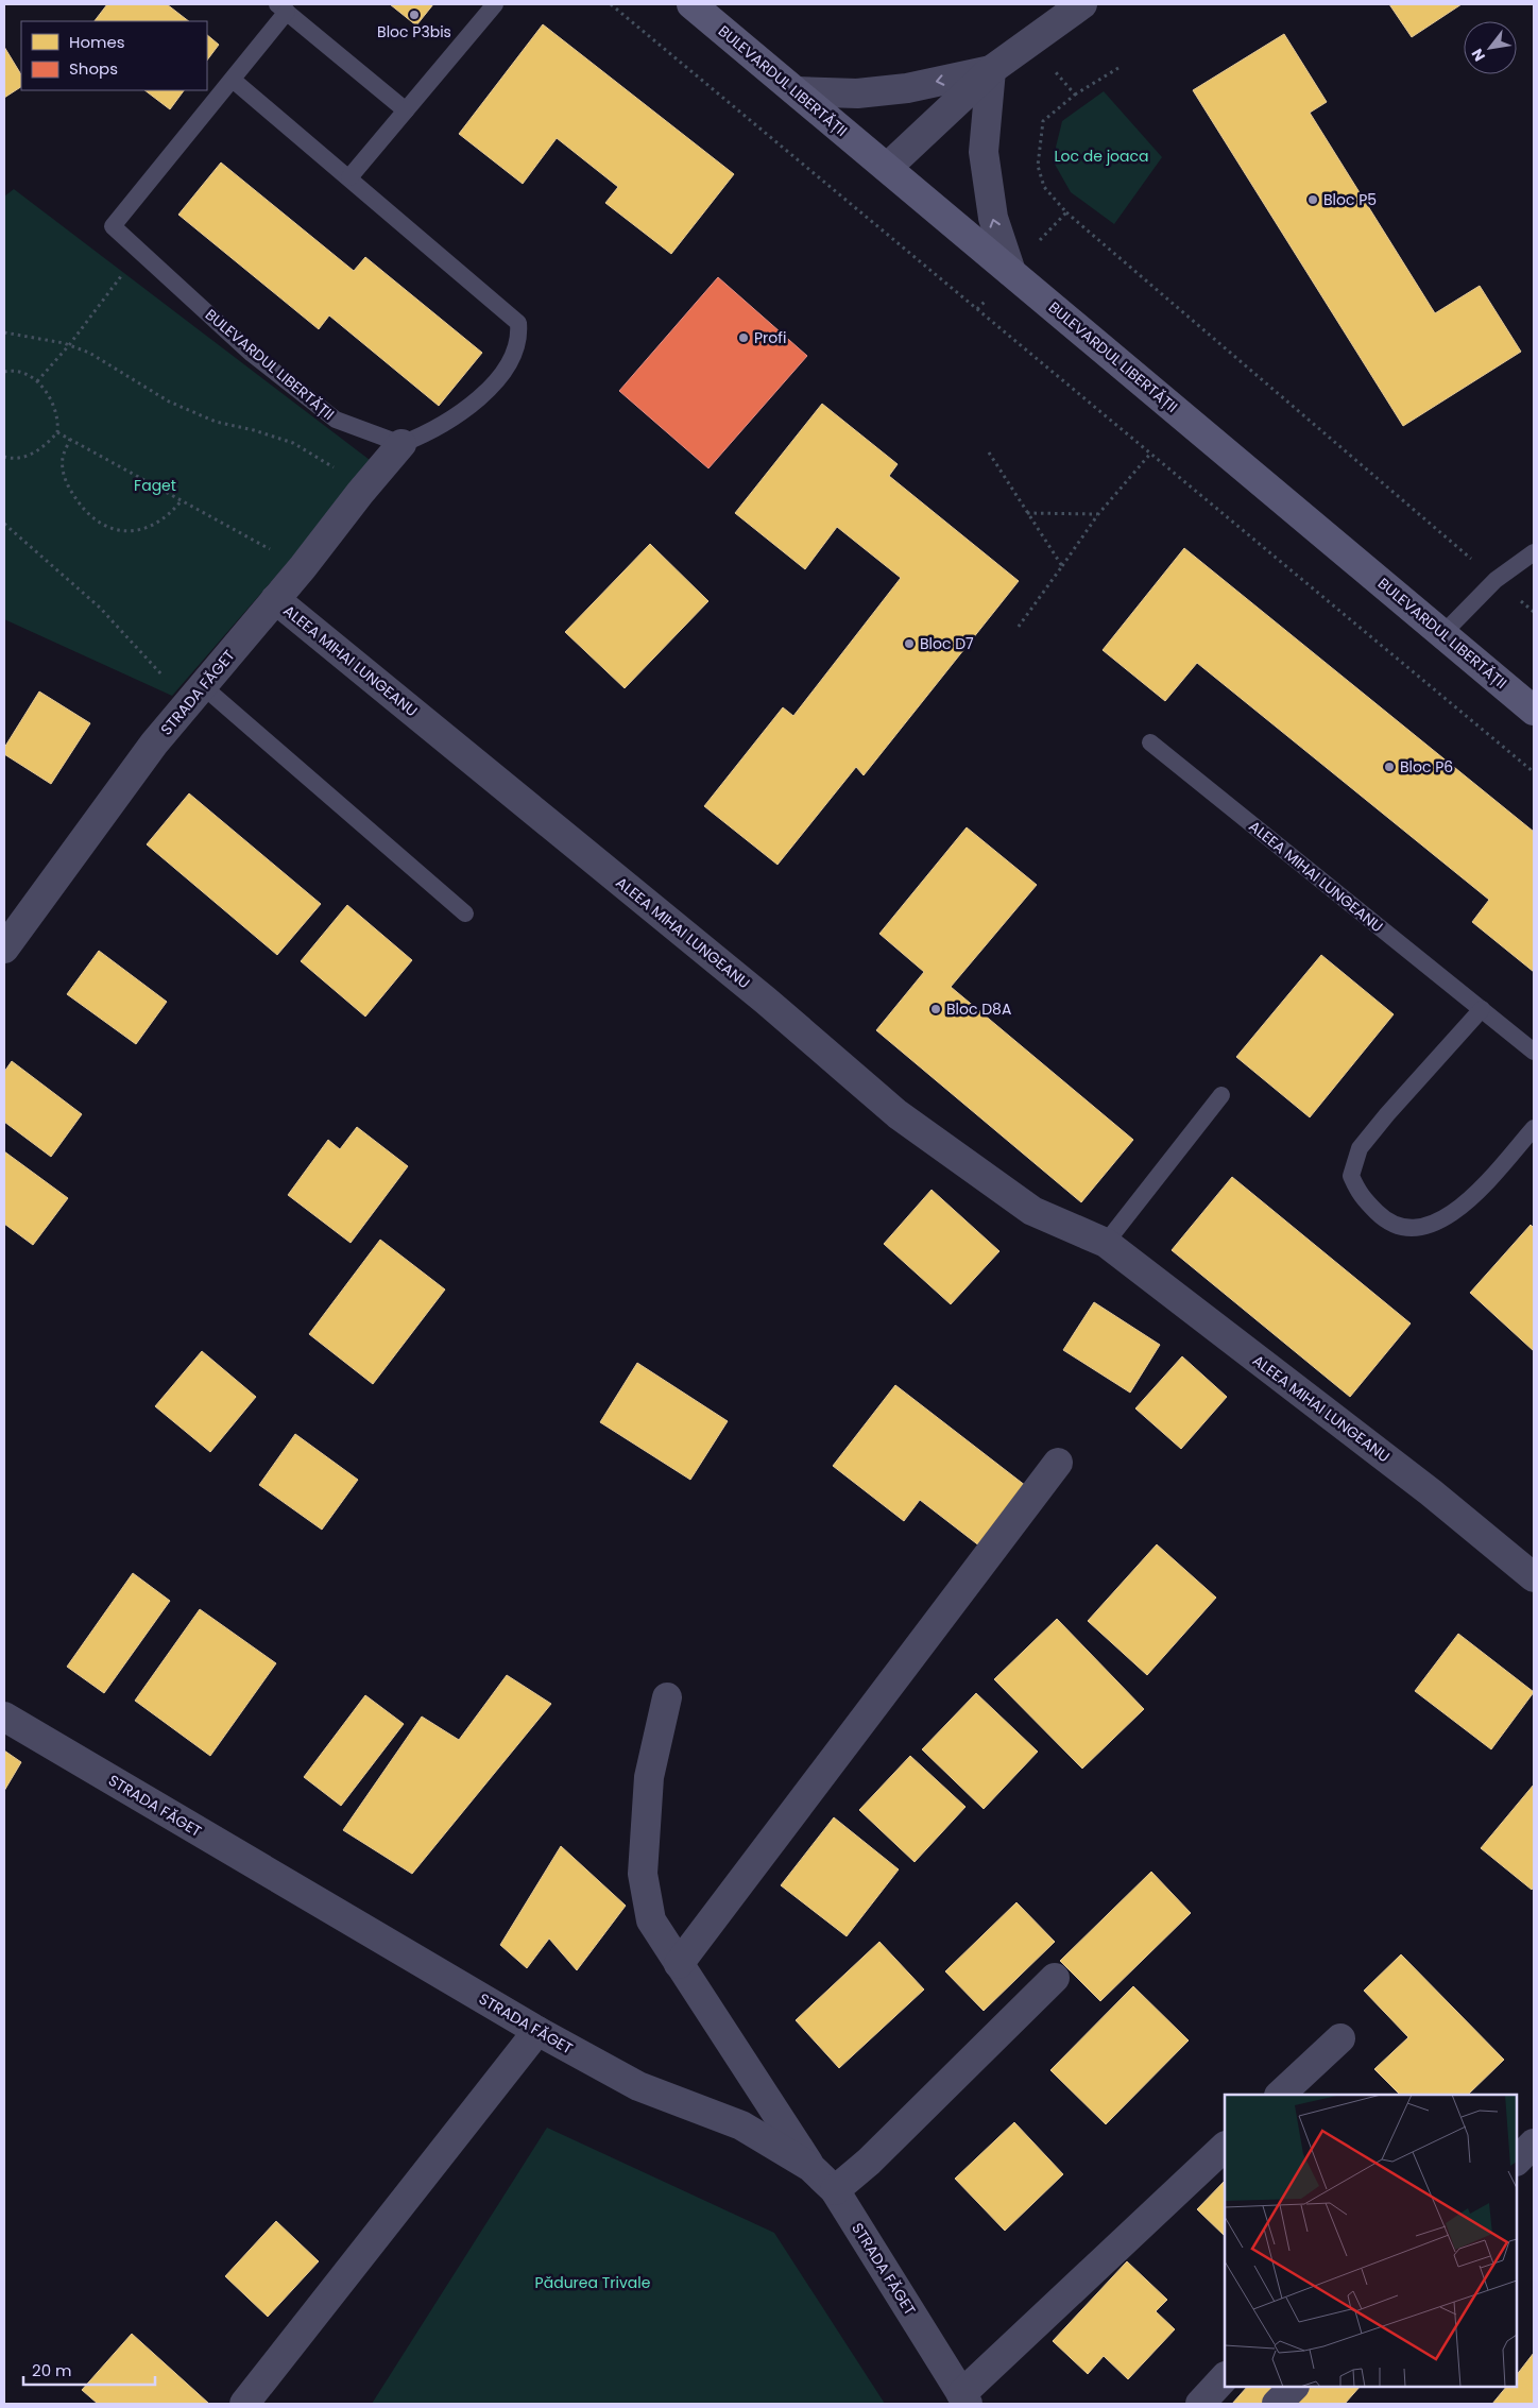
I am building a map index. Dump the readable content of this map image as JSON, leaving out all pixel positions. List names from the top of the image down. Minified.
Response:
{"streets":{"main road":["BULEVARDUL LIBERTĂȚII"],"street":["ALEEA MIHAI LUNGEANU","STRADA FĂGET"]},"crossings":[["BULEVARDUL LIBERTĂȚII","STRADA FĂGET"],["ALEEA MIHAI LUNGEANU","STRADA FĂGET"]],"parks":["Loc de joaca","Faget","Pădurea Trivale"],"places":["Bloc P3bis","Bloc P5","Profi","Bloc D7","Bloc P6","Bloc D8A"],"legend":["Homes","Shops"],"scale_bar":"20 m","north":"bottom left"}
